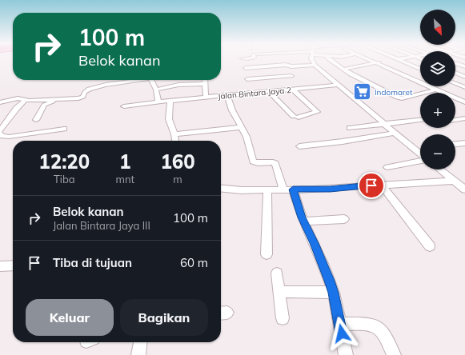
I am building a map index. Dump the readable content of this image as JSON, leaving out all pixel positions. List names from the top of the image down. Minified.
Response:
{"streets":{"street":["Jalan Bintara Jaya 2"]},"places":{"supermarket":["Indomaret"]},"north":"bottom right","page":{"map_buttons":["+","−"],"turn":["100 m","Belok kanan"],"eta":["12:20","Tiba","1","mnt","160","m"],"list":[{"name":"Belok kanan","note":"Jalan Bintara Jaya III","value":"100 m"},{"name":"Tiba di tujuan","value":"60 m"}],"buttons":["Keluar","Bagikan"]}}
